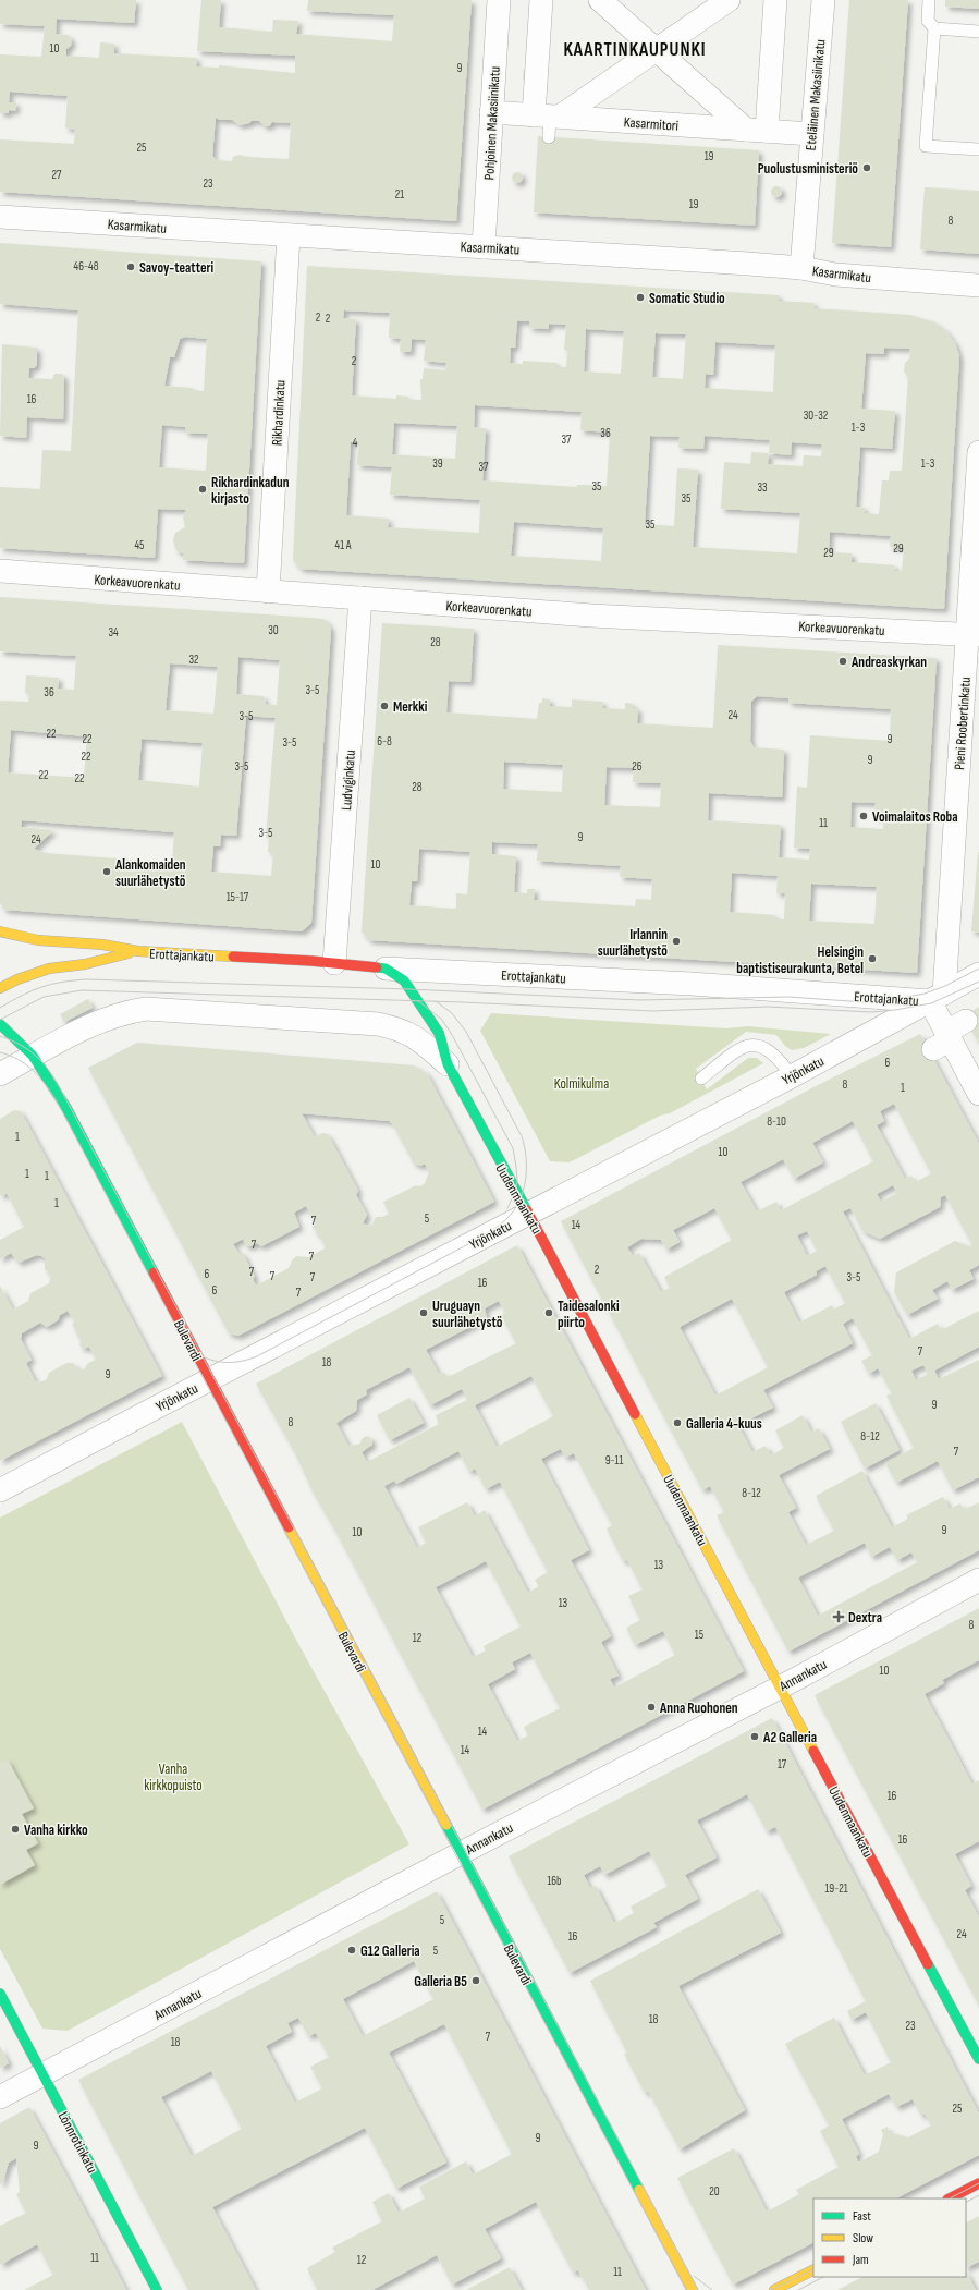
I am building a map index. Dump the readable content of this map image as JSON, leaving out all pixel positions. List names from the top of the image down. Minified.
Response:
{"streets":{"main road":["Erottajankatu","Uudenmaankatu","Bulevardi","Lönnrotinkatu"],"street":["Eteläinen Makasiinikatu","Pohjoinen Makasiinikatu","Kasarmitori","Kasarmikatu","Rikhardinkatu","Korkeavuorenkatu","Pieni Roobertinkatu","Ludviginkatu","Yrjönkatu","Annankatu"]},"crossings":[["Eteläinen Makasiinikatu","Kasarmitori"],["Eteläinen Makasiinikatu","Kasarmikatu"],["Pohjoinen Makasiinikatu","Kasarmitori"],["Pohjoinen Makasiinikatu","Kasarmikatu"],["Kasarmikatu","Rikhardinkatu"],["Rikhardinkatu","Korkeavuorenkatu"],["Korkeavuorenkatu","Pieni Roobertinkatu"],["Korkeavuorenkatu","Ludviginkatu"],["Pieni Roobertinkatu","Erottajankatu"],["Pieni Roobertinkatu","Yrjönkatu"],["Ludviginkatu","Erottajankatu"],["Erottajankatu","Yrjönkatu"],["Erottajankatu","Uudenmaankatu"],["Yrjönkatu","Uudenmaankatu"],["Yrjönkatu","Bulevardi"],["Uudenmaankatu","Annankatu"],["Bulevardi","Annankatu"],["Annankatu","Lönnrotinkatu"]],"districts":["KAARTINKAUPUNKI"],"parks":["Kolmikulma","Vanha kirkkopuisto"],"places":{"other":["Puolustusministeriö","Savoy-teatteri","Somatic Studio","Rikhardinkadun kirjasto","Andreaskyrkan","Merkki","Voimalaitos Roba","Alankomaiden suurlähetystö","Irlannin suurlähetystö","Helsingin baptistiseurakunta, Betel","Uruguayn suurlähetystö","Taidesalonki piirto","Galleria 4-kuus","Anna Ruohonen","A2 Galleria","Vanha kirkko","G12 Galleria","Galleria B5"],"health":["Dextra"]},"house_numbers":["10","9","25","19","27","23","21","19","8","46-48","2","2","2","16","30-32","1-3","36","37","4","39","1-3","37","35","33","35","35","45","41 A","29","29","30","34","28","32","3-5","36","24","3-5","22","22","9","6-8","3-5","22","9","3-5","26","22","22","28","11","3-5","9","24","10","15-17","6","8","1","8-10","1","10","1","1","1","5","7","14","7","7","2","7","6","7","7","3-5","16","6","7","7","18","9","9","8","8-12","7","9-11","8-12","9","10","13","13","8","15","12","10","14","14","17","16","16","16b","19-21","5","24","16","5","18","23","7","18","25","9","9","20","11","12","11"],"legend":["Fast","Slow","Jam"]}
